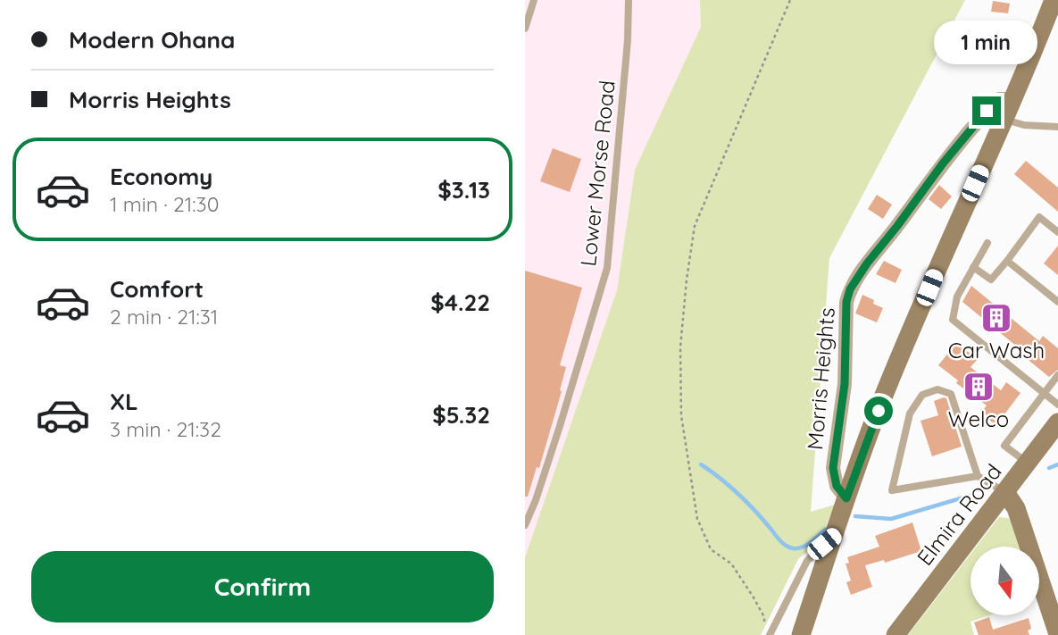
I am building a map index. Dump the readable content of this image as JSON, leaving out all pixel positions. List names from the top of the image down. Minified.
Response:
{"streets":{"street":["Morris Heights","Elmira Road"],"lane":["Lower Morse Road"]},"places":{"building":["Car Wash","Welco"]},"north":"bottom","page":{"banner":["Modern Ohana","Morris Heights"],"bubble":"1 min","list":[{"name":"Economy","note":"1 min · 21:30","value":"$3.13"},{"name":"Comfort","note":"2 min · 21:31","value":"$4.22"},{"name":"XL","note":"3 min · 21:32","value":"$5.32"}],"buttons":"Confirm"}}
